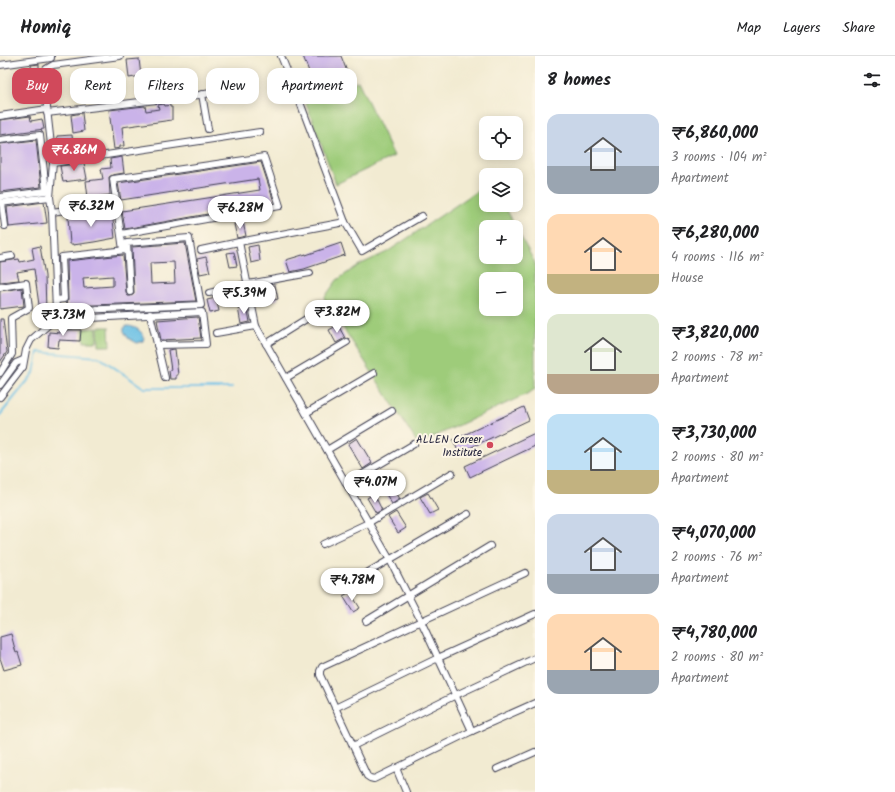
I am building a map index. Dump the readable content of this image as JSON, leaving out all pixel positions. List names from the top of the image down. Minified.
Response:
{"places":["ALLEN Career Institute"],"page":{"header":"Homiq","nav":["Map","Layers","Share"],"heading":"8 homes","chip":["Buy","Rent","Filters","New","Apartment"],"list":[{"name":"₹6,860,000","note":"3 rooms · 104 m² · Apartment"},{"name":"₹6,280,000","note":"4 rooms · 116 m² · House"},{"name":"₹3,820,000","note":"2 rooms · 78 m² · Apartment"},{"name":"₹3,730,000","note":"2 rooms · 80 m² · Apartment"},{"name":"₹4,070,000","note":"2 rooms · 76 m² · Apartment"},{"name":"₹4,780,000","note":"2 rooms · 80 m² · Apartment"}],"map_buttons":["+","−"],"price":["₹6.86M","₹6.32M","₹6.28M","₹5.39M","₹3.82M","₹3.73M","₹4.07M","₹4.78M"]}}
